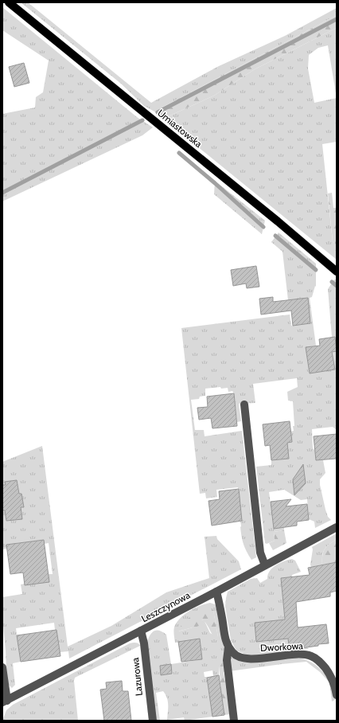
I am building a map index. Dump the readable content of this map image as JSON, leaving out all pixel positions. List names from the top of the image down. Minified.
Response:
{"streets":{"main road":["Umiastowska"],"street":["Leszczynowa","Dworkowa","Lazurowa"]},"crossings":[["Leszczynowa","Lazurowa"]]}
